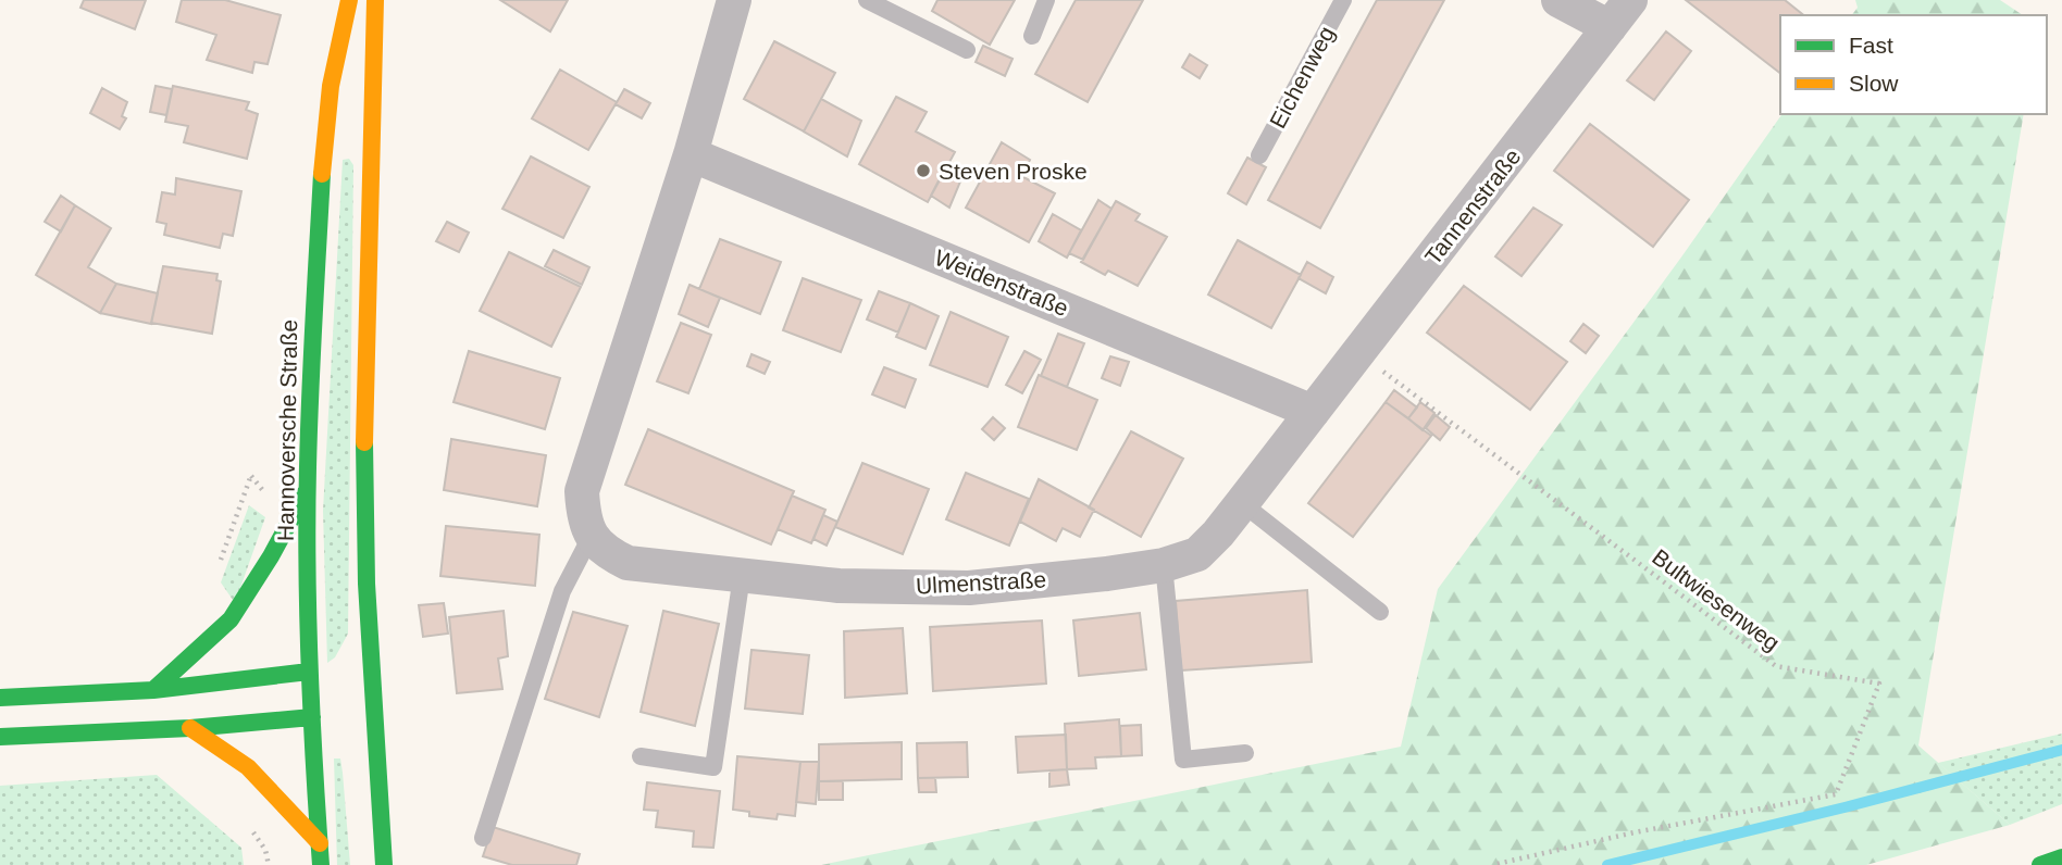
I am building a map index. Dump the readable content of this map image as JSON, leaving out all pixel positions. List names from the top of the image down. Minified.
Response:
{"streets":{"main road":["Hannoversche Straße"],"street":["Tannenstraße","Weidenstraße","Ulmenstraße"],"lane":["Eichenweg"],"path":["Bultwiesenweg"]},"crossings":[["Tannenstraße","Weidenstraße"],["Tannenstraße","Ulmenstraße"],["Tannenstraße","Bultwiesenweg"],["Weidenstraße","Ulmenstraße"]],"places":["Steven Proske"],"legend":["Fast","Slow"]}
